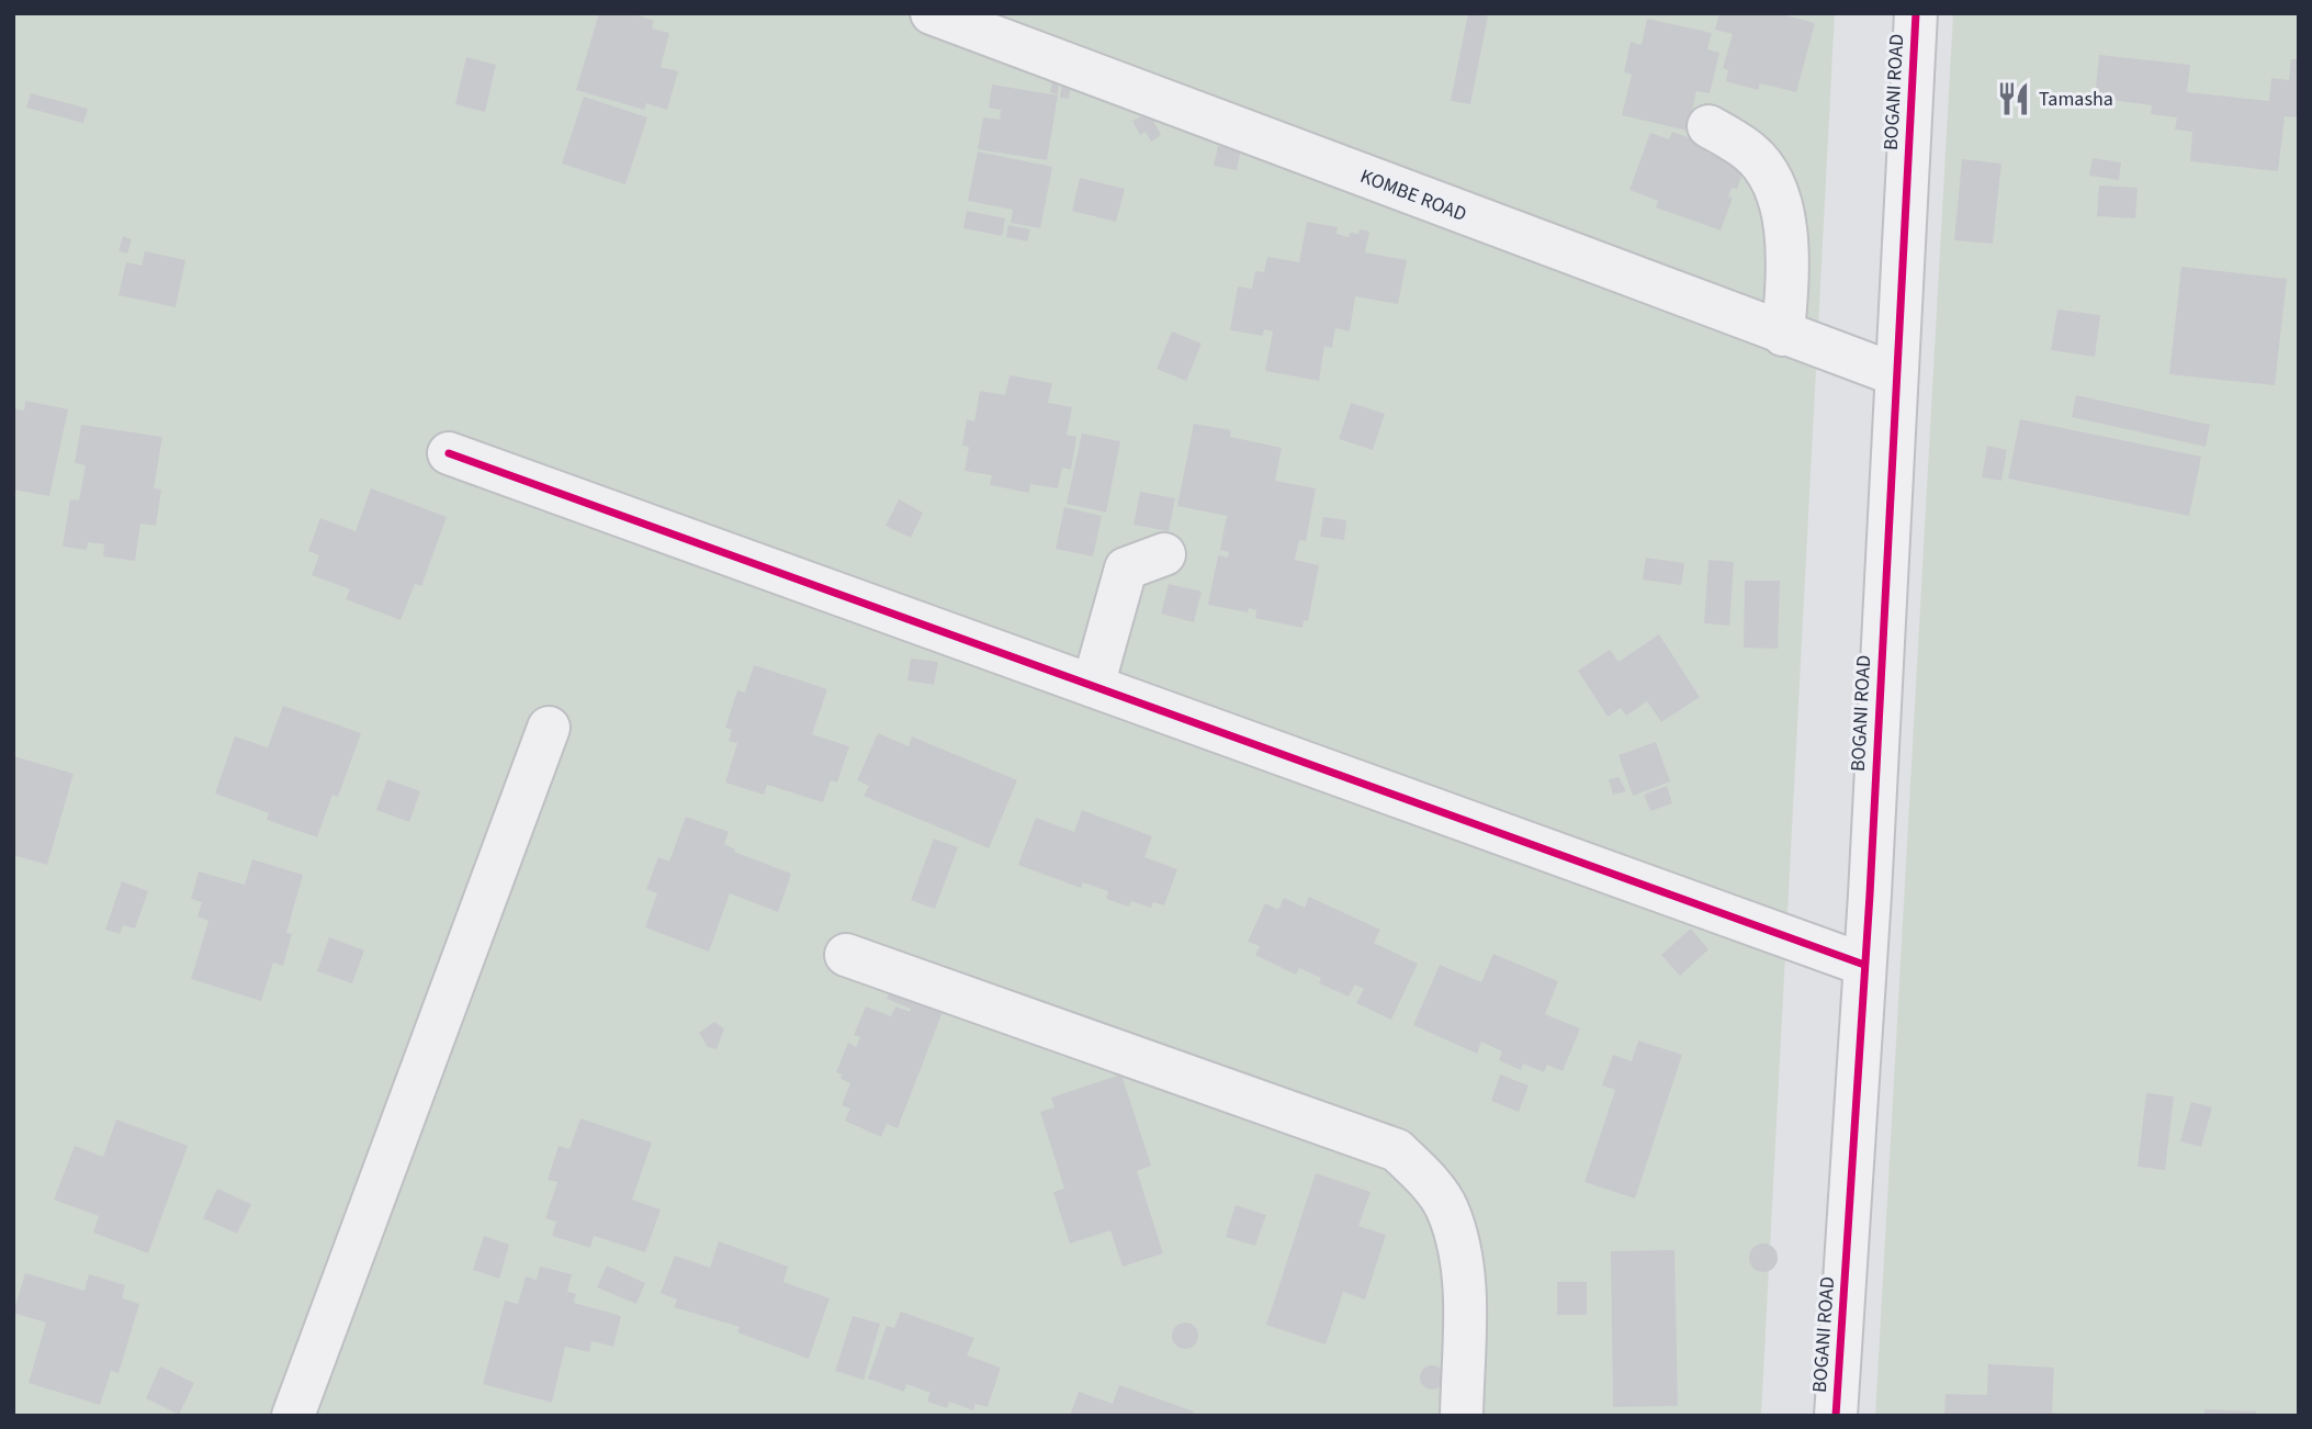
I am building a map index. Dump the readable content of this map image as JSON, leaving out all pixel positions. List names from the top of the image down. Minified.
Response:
{"streets":{"street":["BOGANI ROAD","KOMBE ROAD"]},"crossings":[["BOGANI ROAD","KOMBE ROAD"]],"places":{"restaurant":["Tamasha"]}}
